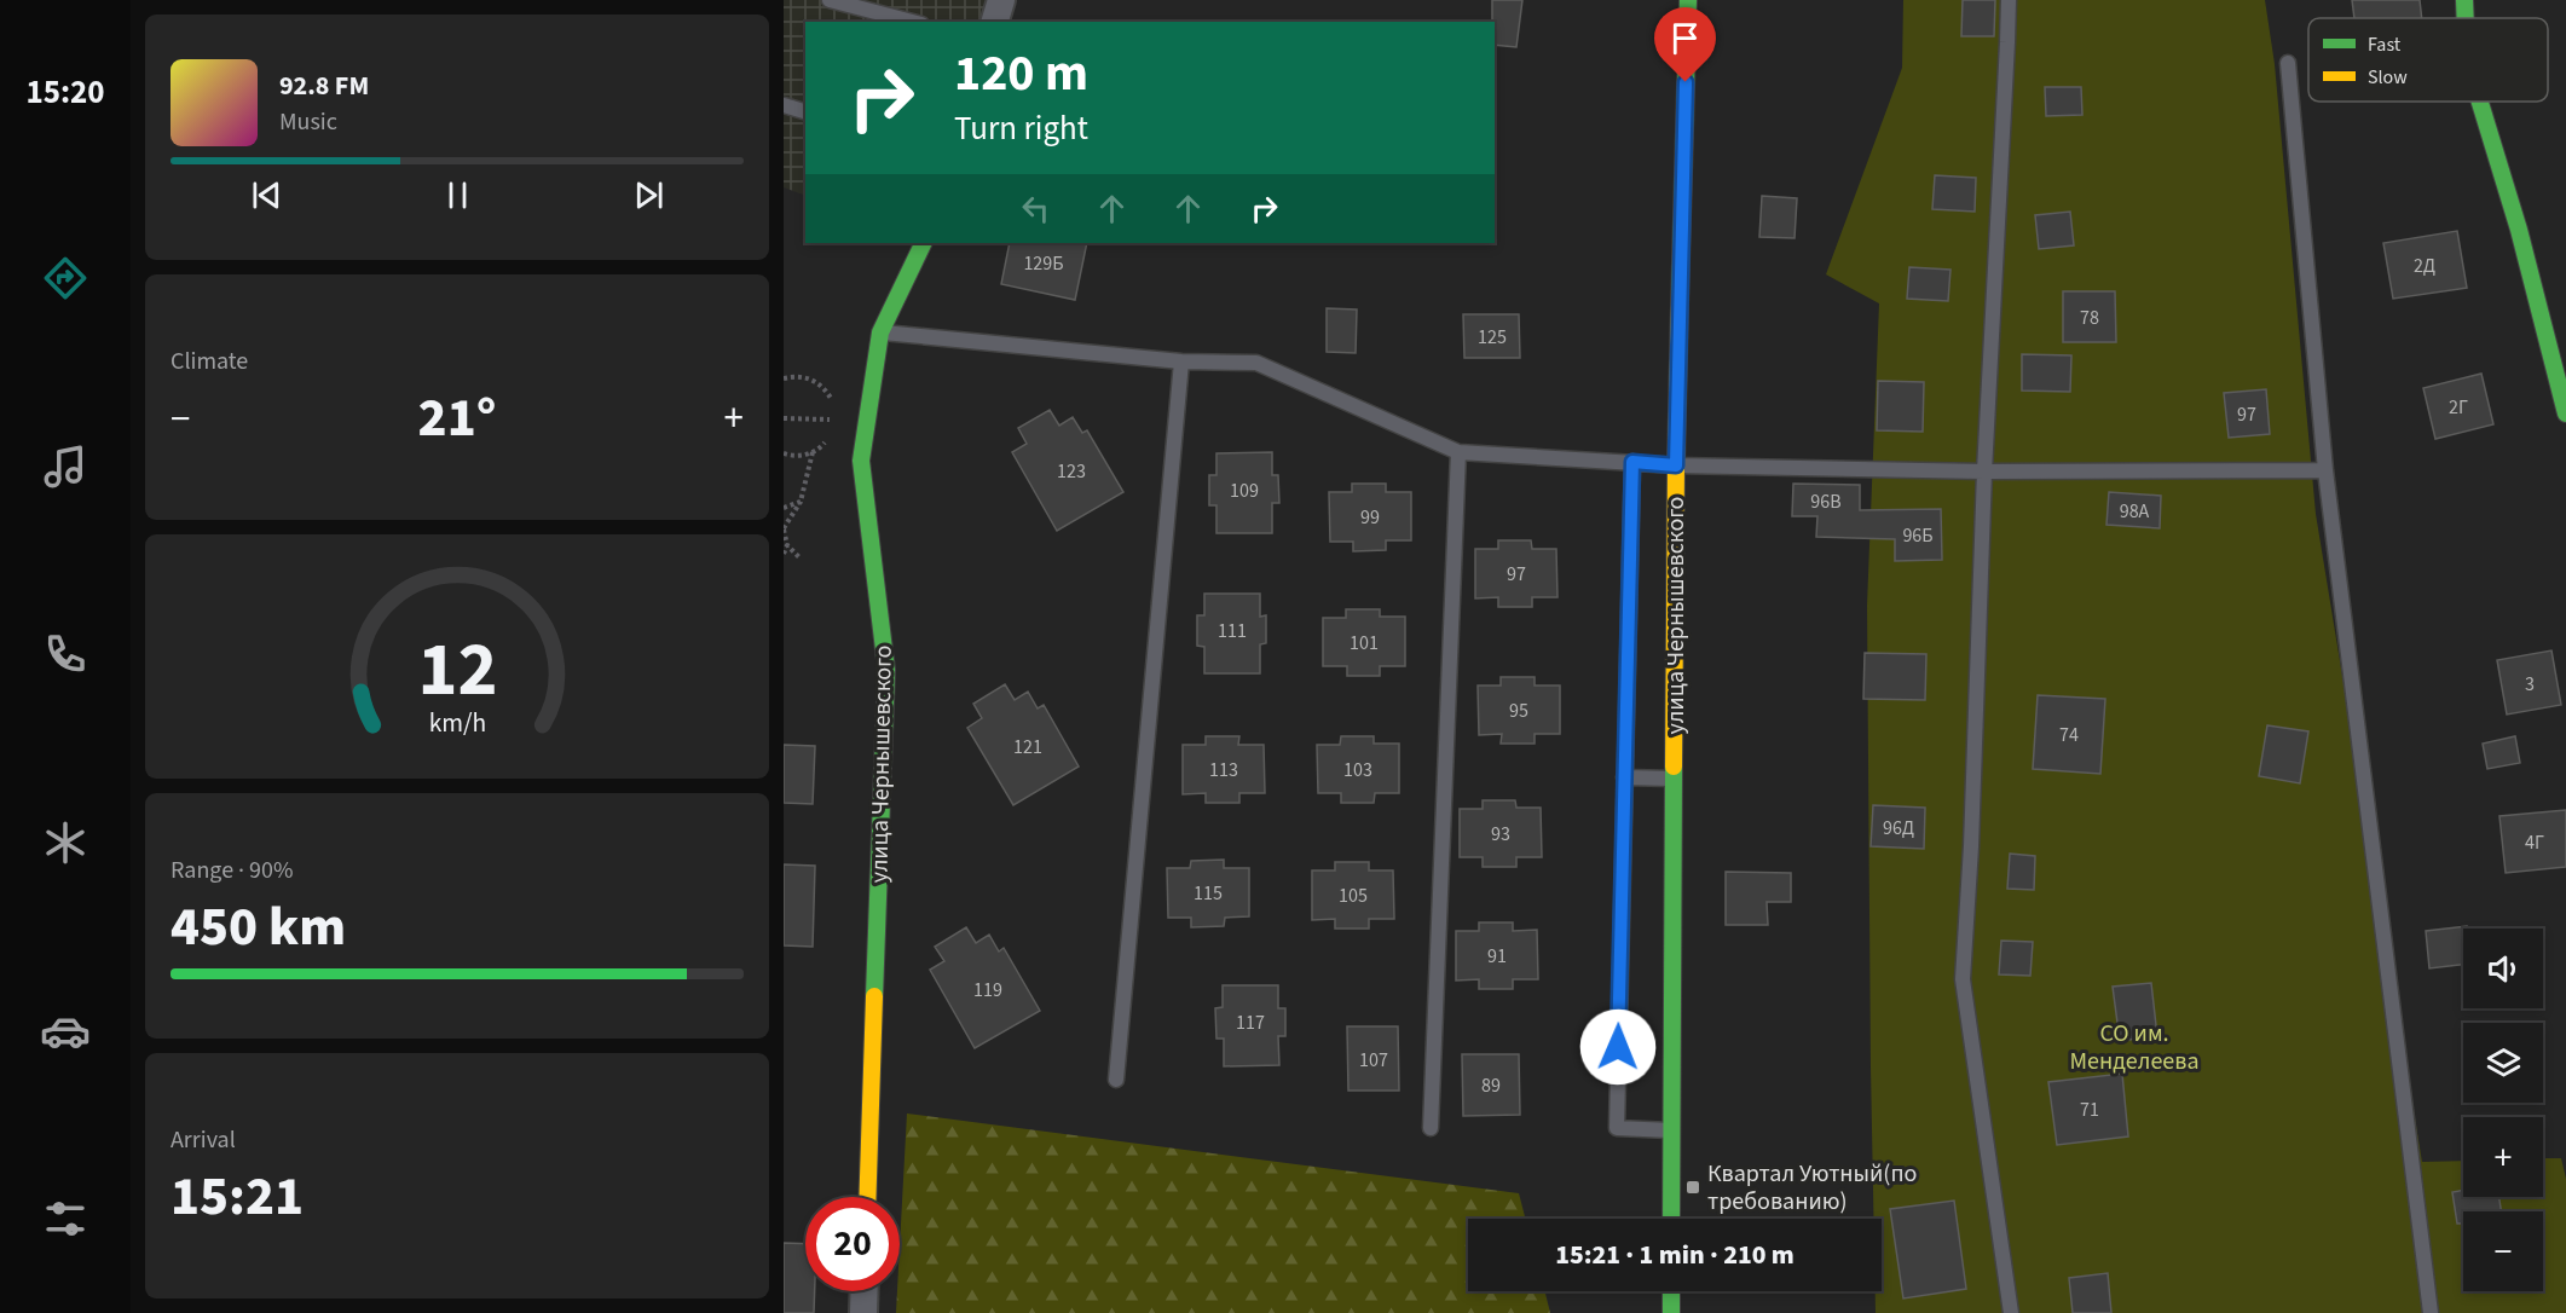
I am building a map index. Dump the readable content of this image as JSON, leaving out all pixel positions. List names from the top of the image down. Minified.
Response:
{"streets":{"street":["улица Чернышевского"]},"parks":["СО им. Менделеева"],"places":{"transit":["Квартал Уютный(по требованию)"]},"house_numbers":["129Б","2Д","78","125","2Г","97","123","109","96В","98А","99","96Б","97","111","101","3","95","74","121","113","103","96Д","93","4Г","115","105","91","119","117","107","89","71"],"legend":["Fast","Slow"],"page":{"tabs":"15:20","turn":["120 m","Turn right"],"song":["92.8 FM","Music"],"tile":["Climate",["Range · 90%","450 km"],["Arrival","15:21"]],"heat":["−","21°","+"],"map_buttons":["+","−"],"limit":"20","trip":"15:21 · 1 min · 210 m","gauge":["12","km/h"]}}
